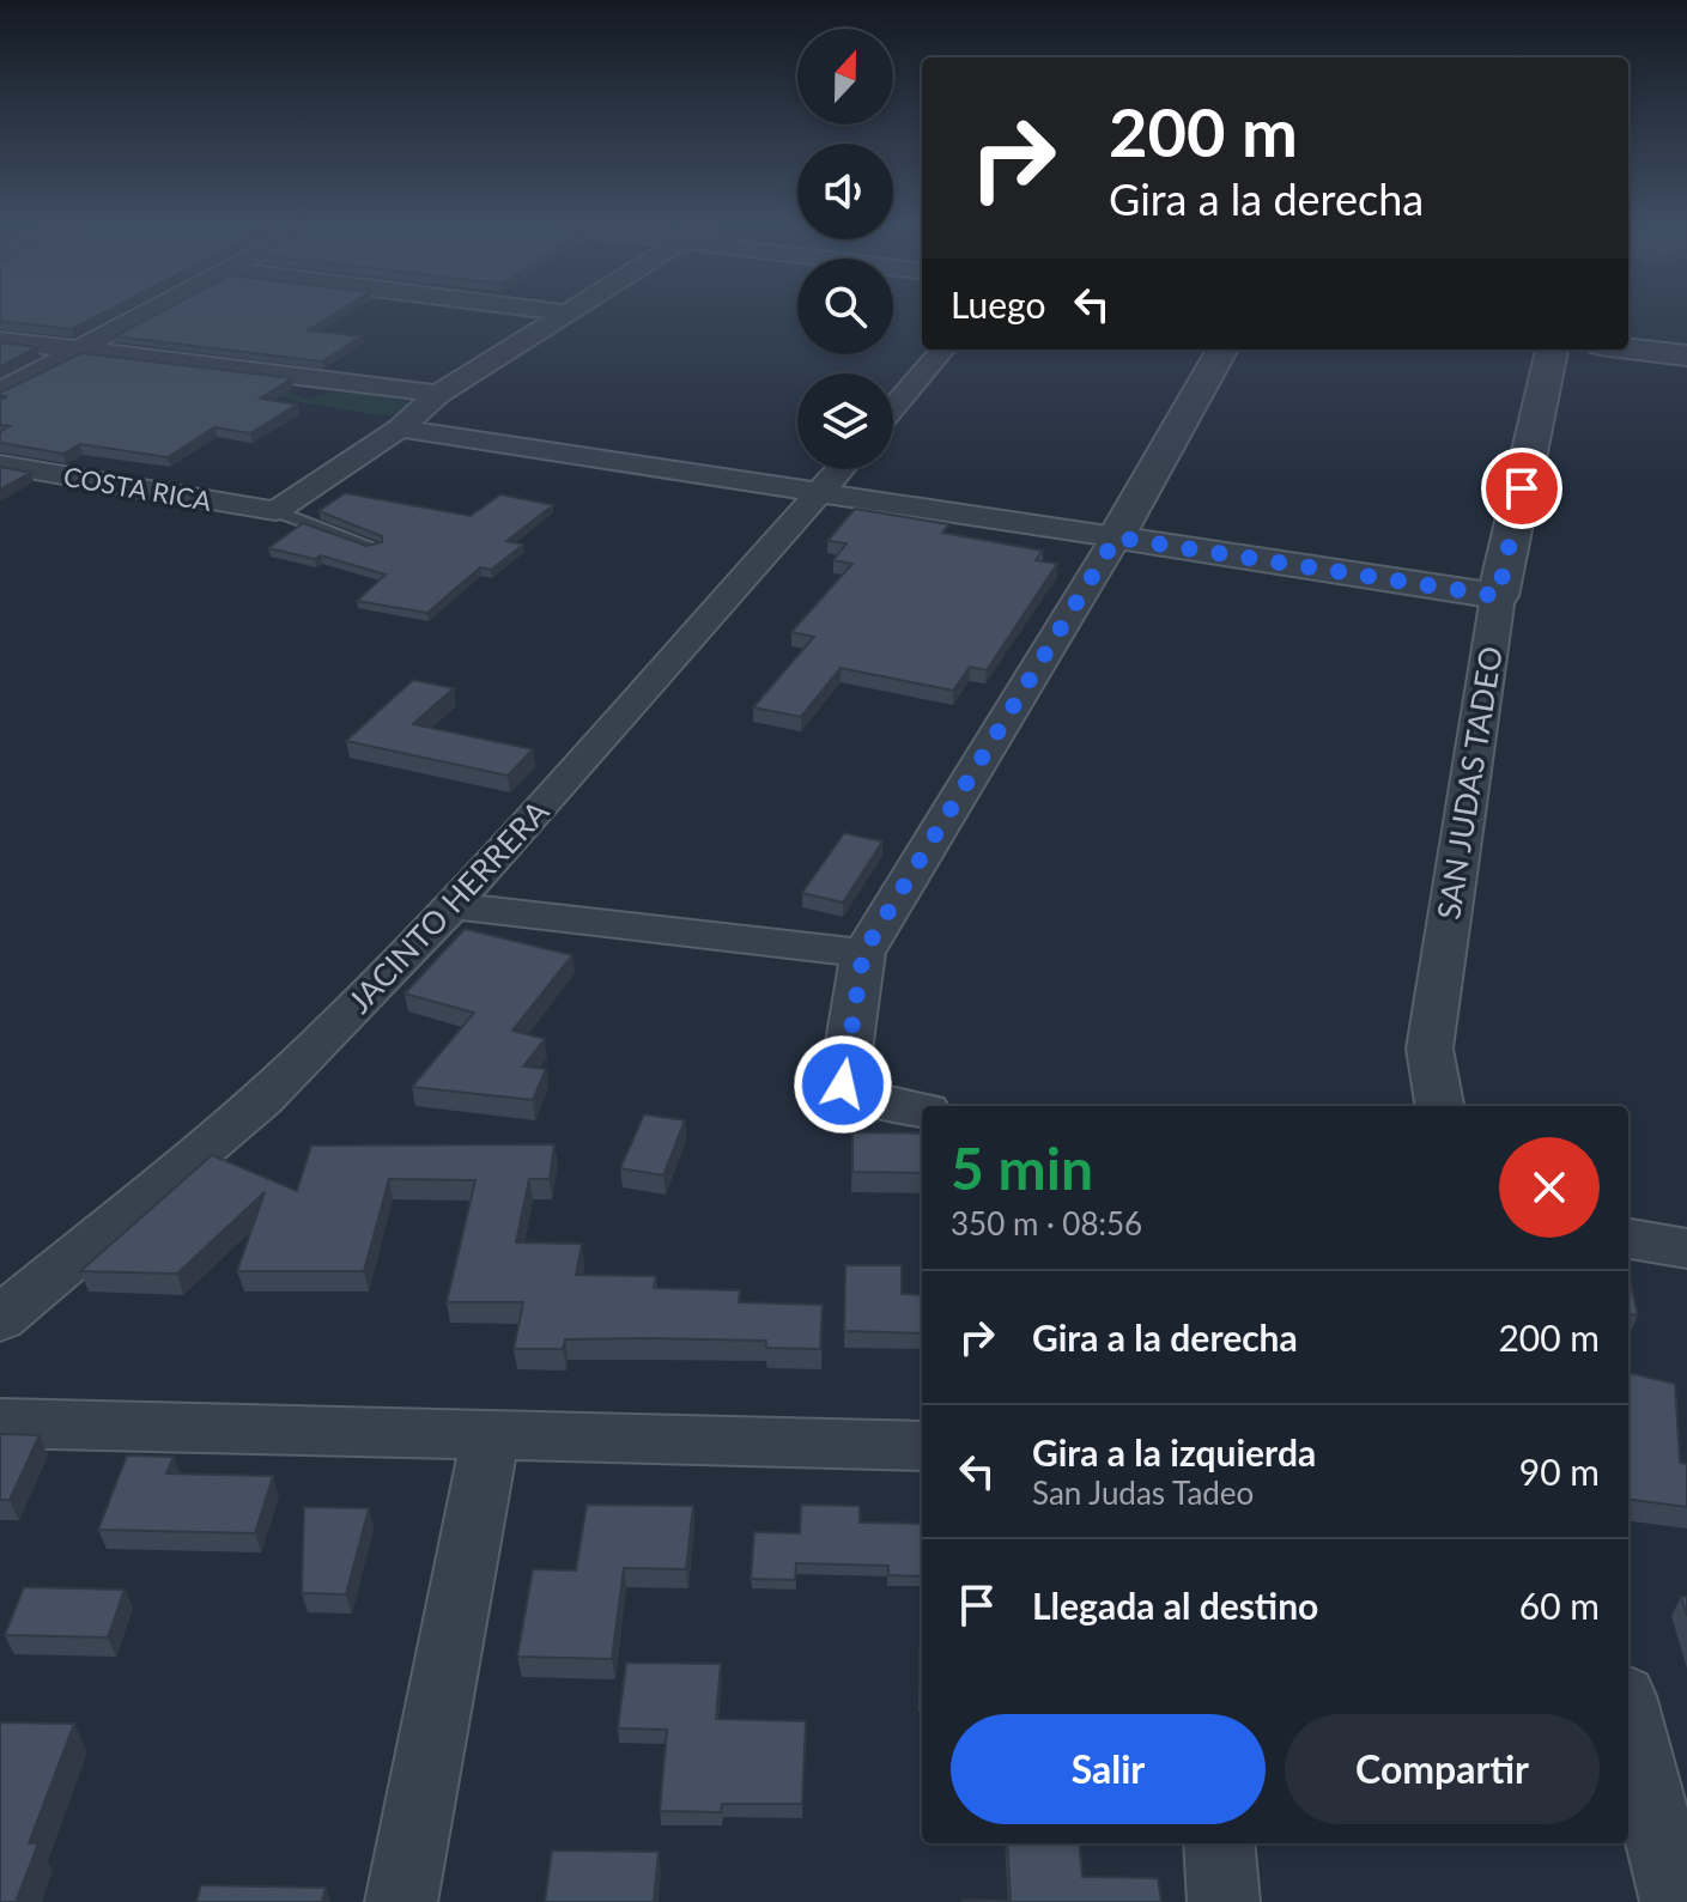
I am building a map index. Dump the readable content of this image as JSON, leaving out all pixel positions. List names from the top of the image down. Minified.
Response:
{"streets":{"street":["COSTA RICA","SAN JUDAS TADEO","JACINTO HERRERA"]},"north":"top","page":{"turn":["200 m","Gira a la derecha"],"then":"Luego","heading":["5 min","350 m · 08:56"],"list":[{"name":"Gira a la derecha","value":"200 m"},{"name":"Gira a la izquierda","note":"San Judas Tadeo","value":"90 m"},{"name":"Llegada al destino","value":"60 m"}],"buttons":["Salir","Compartir"]}}
